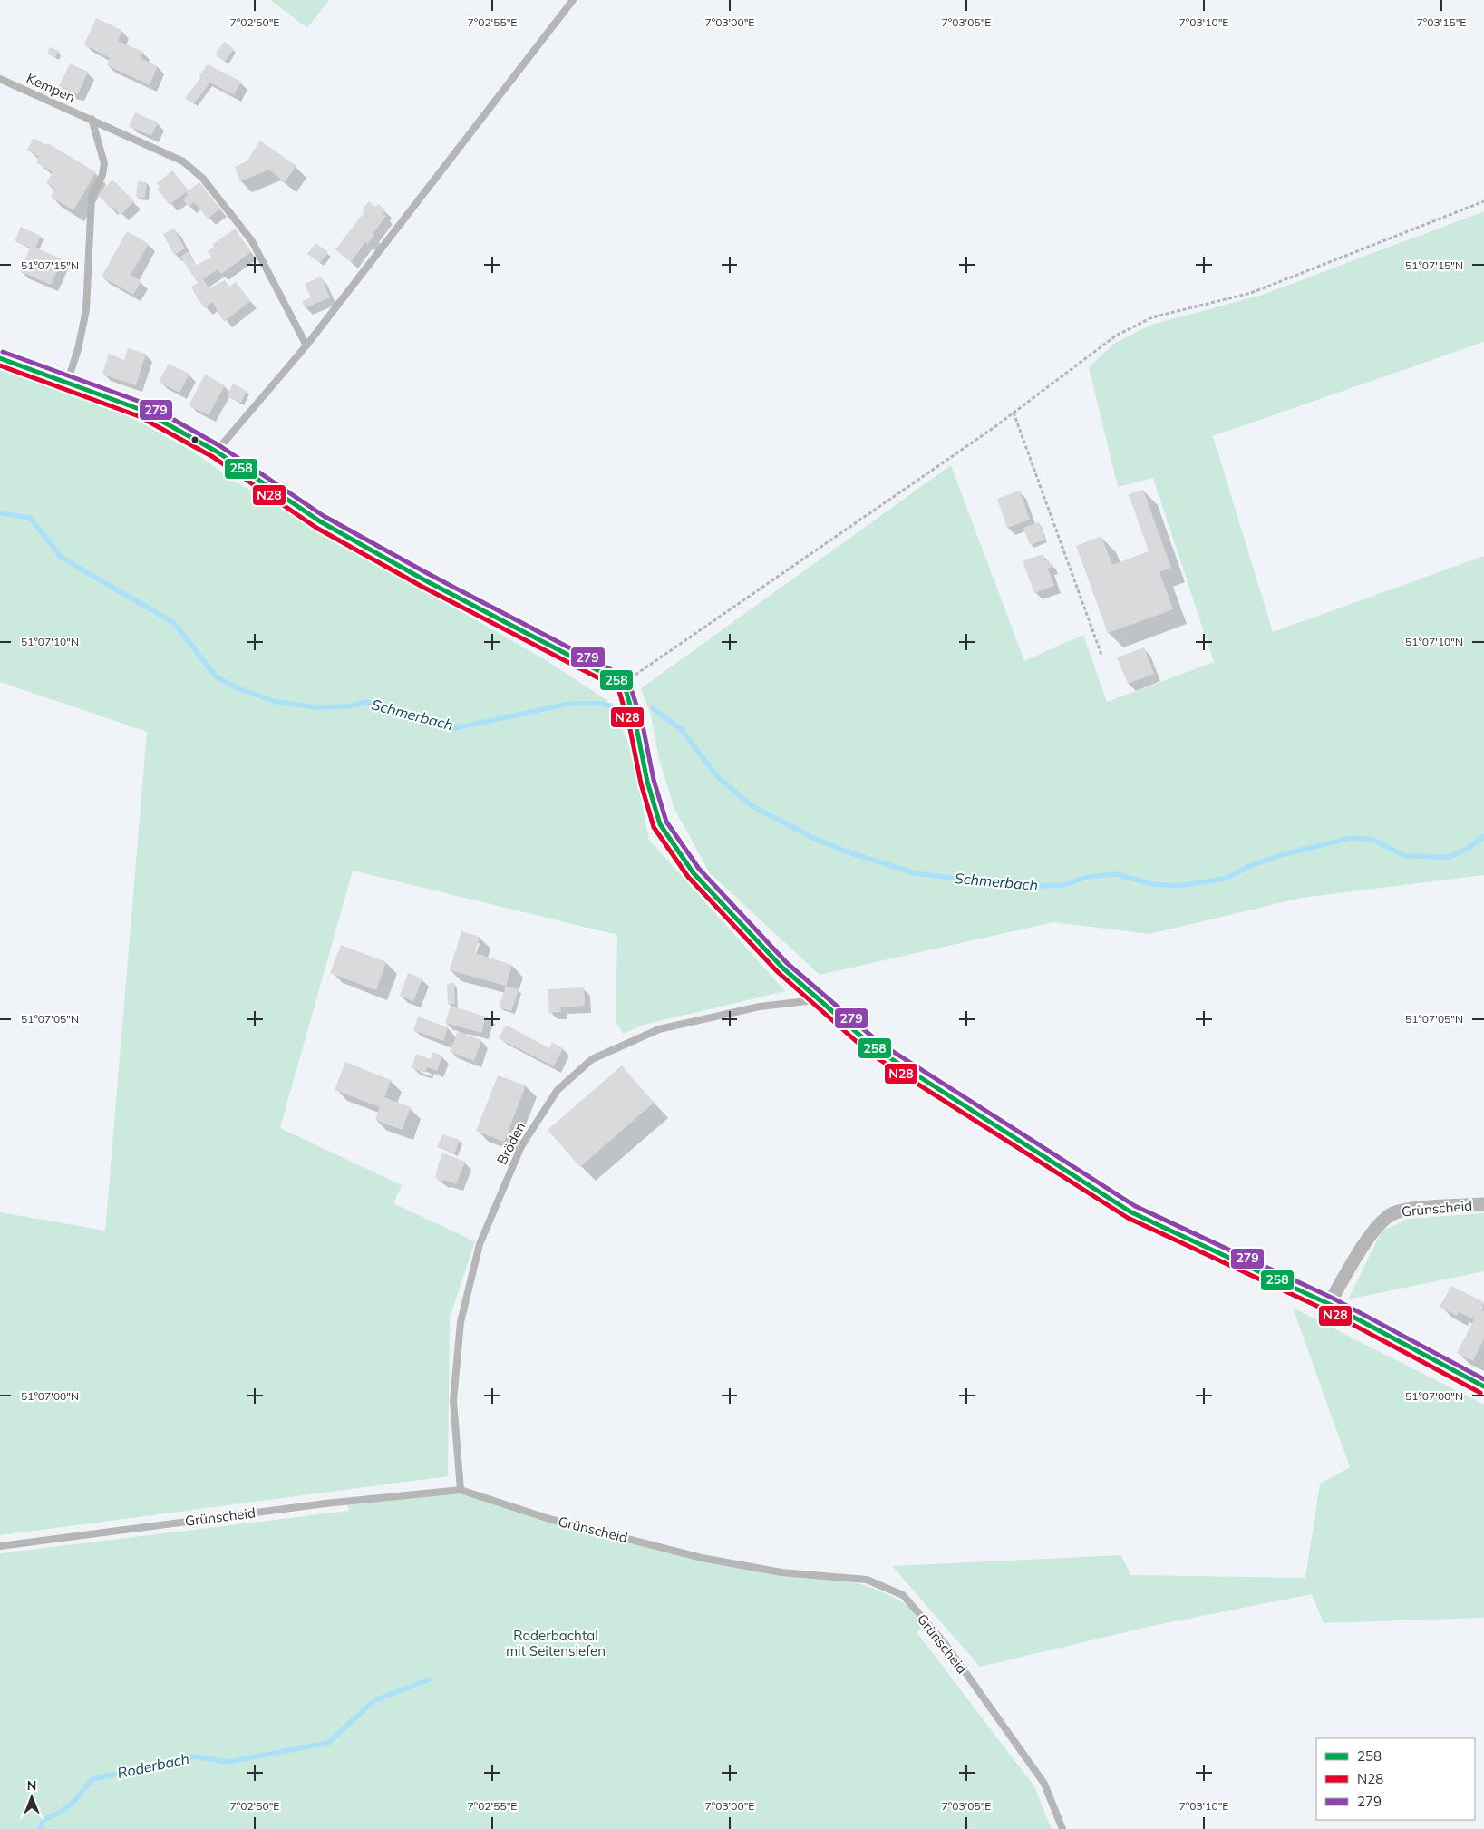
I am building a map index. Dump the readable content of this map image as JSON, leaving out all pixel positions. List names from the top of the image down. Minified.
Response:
{"streets":{"street":["Grünscheid"],"lane":["Kempen","Bröden"]},"crossings":[["Bröden","Grünscheid"]],"water":["Schmerbach","Roderbach"],"parks":["Roderbachtal mit Seitensiefen"],"lines":["transit line 279","transit line 258","transit line N28"],"legend":["258","N28","279"],"north":"top","coordinates":["7°02'50\"E","7°02'55\"E","7°03'00\"E","7°03'05\"E","7°03'10\"E","7°03'15\"E","51°07'15\"N","51°07'10\"N","51°07'05\"N","51°07'00\"N"]}
